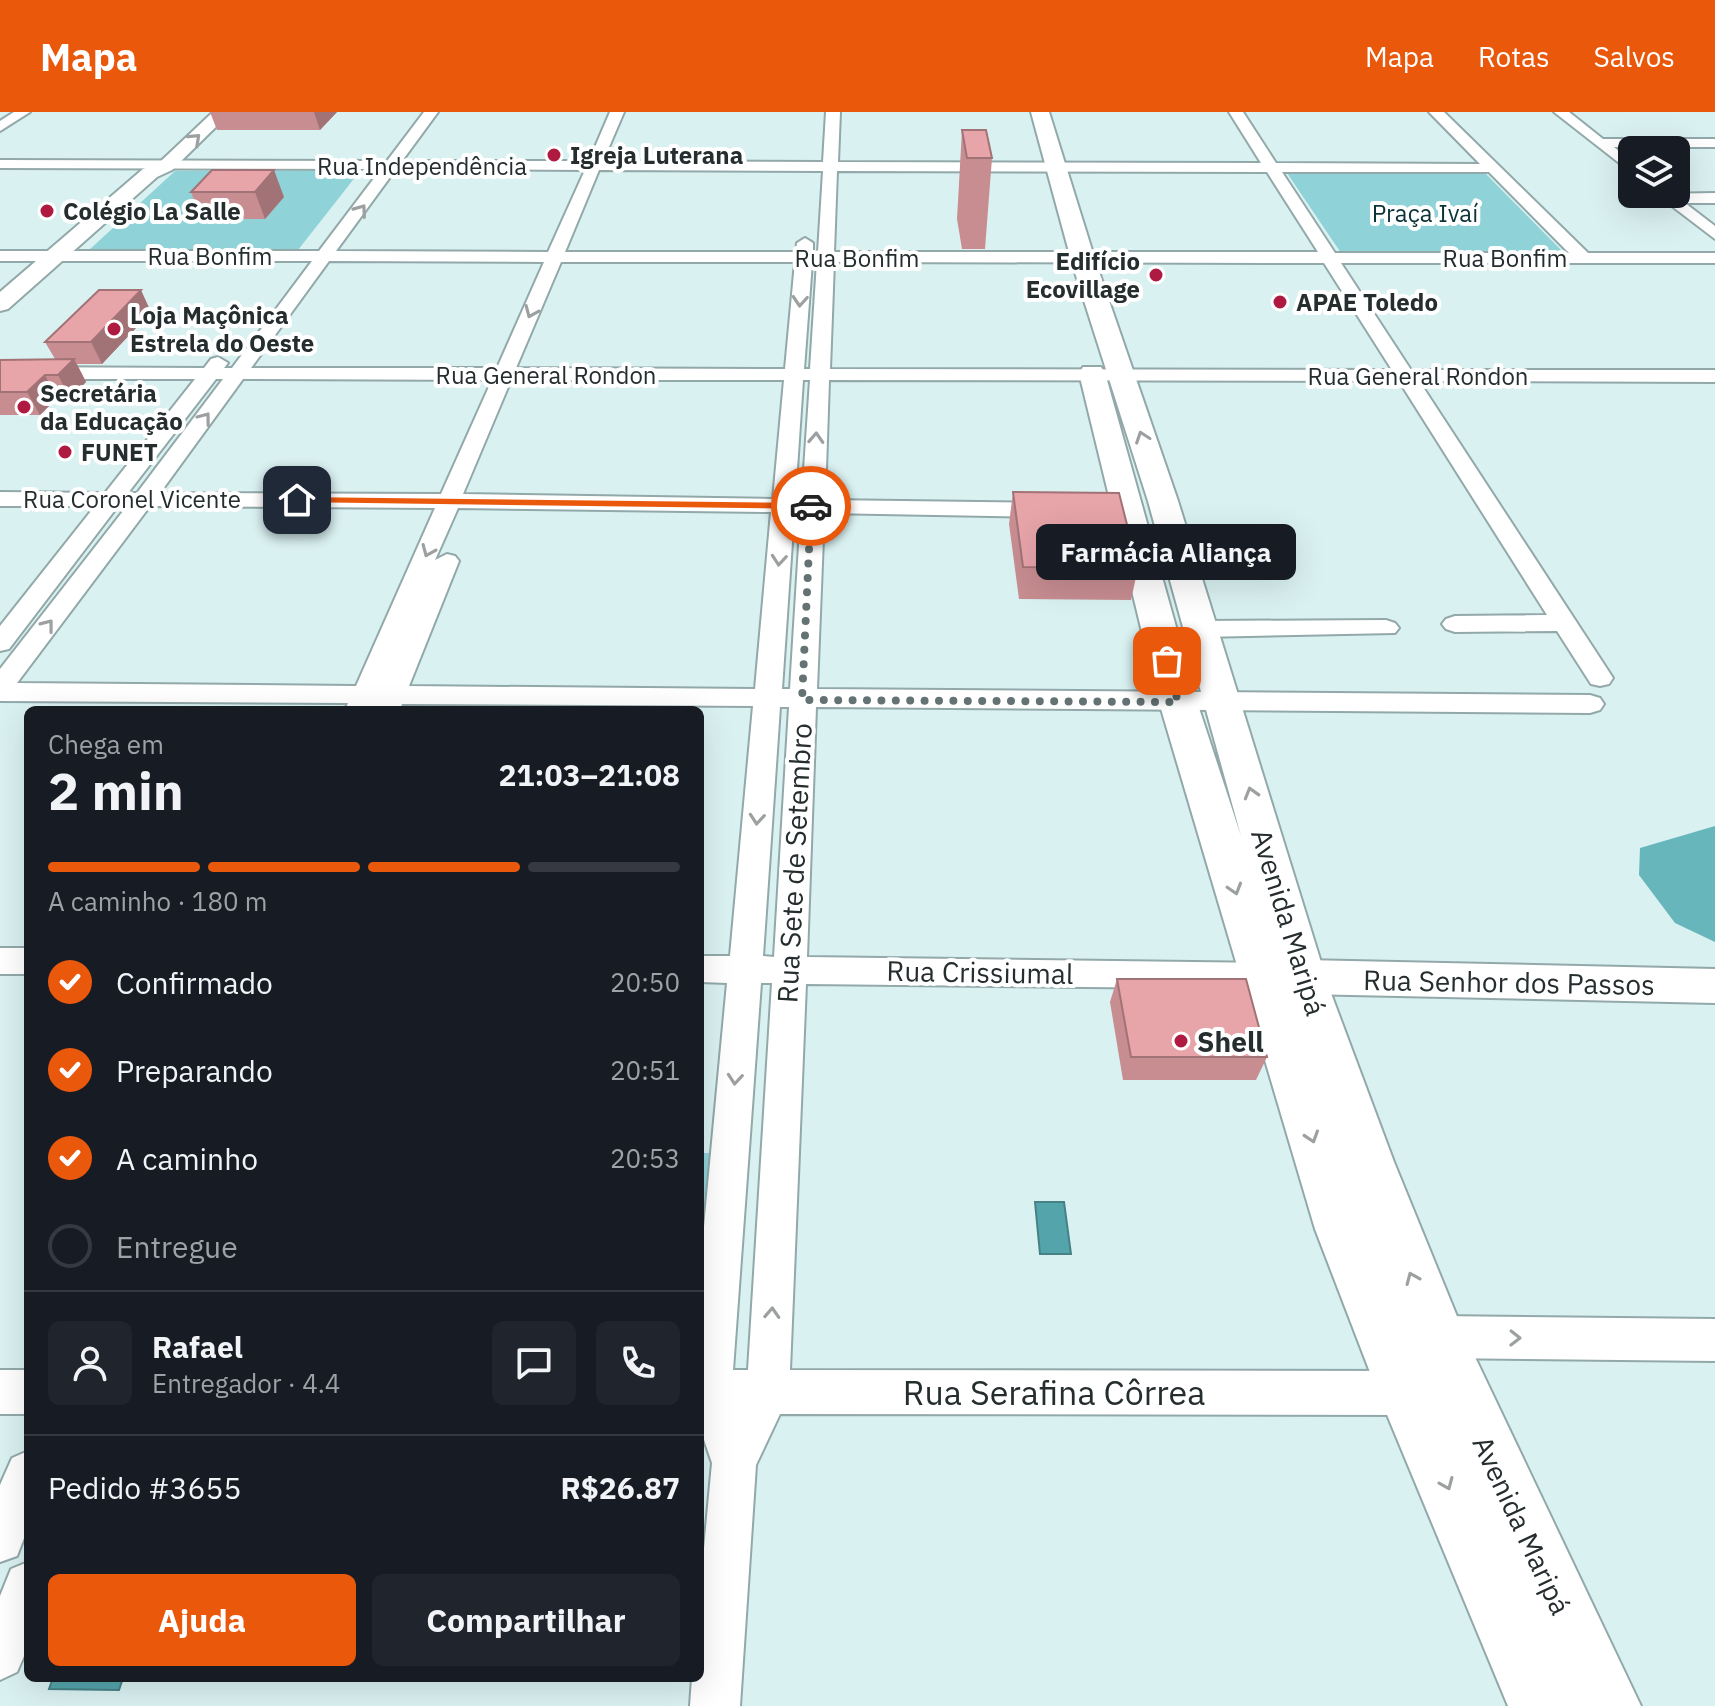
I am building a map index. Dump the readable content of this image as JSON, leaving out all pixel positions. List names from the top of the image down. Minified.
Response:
{"streets":{"main road":["Avenida Maripá"],"street":["Rua Independência","Rua Bonfim","Rua General Rondon","Rua Coronel Vicente","Rua Sete de Setembro","Rua Crissiumal","Rua Senhor dos Passos","Rua Serafina Côrrea"]},"crossings":[["Rua Independência","Rua Sete de Setembro"],["Rua Independência","Avenida Maripá"],["Rua Bonfim","Rua Sete de Setembro"],["Rua Bonfim","Avenida Maripá"],["Rua General Rondon","Rua Sete de Setembro"],["Rua General Rondon","Avenida Maripá"],["Rua Coronel Vicente","Rua Sete de Setembro"],["Rua Sete de Setembro","Rua Crissiumal"],["Rua Sete de Setembro","Rua Serafina Côrrea"],["Avenida Maripá","Rua Crissiumal"],["Avenida Maripá","Rua Senhor dos Passos"],["Avenida Maripá","Rua Serafina Côrrea"],["Rua Crissiumal","Rua Senhor dos Passos"]],"parks":["Praça Ivaí"],"places":["Igreja Luterana","Colégio La Salle","Edifício Ecovillage","APAE Toledo","Loja Maçônica Estrela do Oeste","Secretária da Educação","FUNET","Farmácia Aliança","Shell"],"page":{"header":"Mapa","nav":["Mapa","Rotas","Salvos"],"bubble":"Farmácia Aliança","heading":["2 min","Chega em","21:03–21:08"],"panel":["Rafael","Entregador · 4.4","Pedido #3655","R$26.87"],"bar":"A caminho · 180 m","list":[["Confirmado","20:50"],["Preparando","20:51"],["A caminho","20:53"],"Entregue"],"buttons":["Ajuda","Compartilhar"]}}
